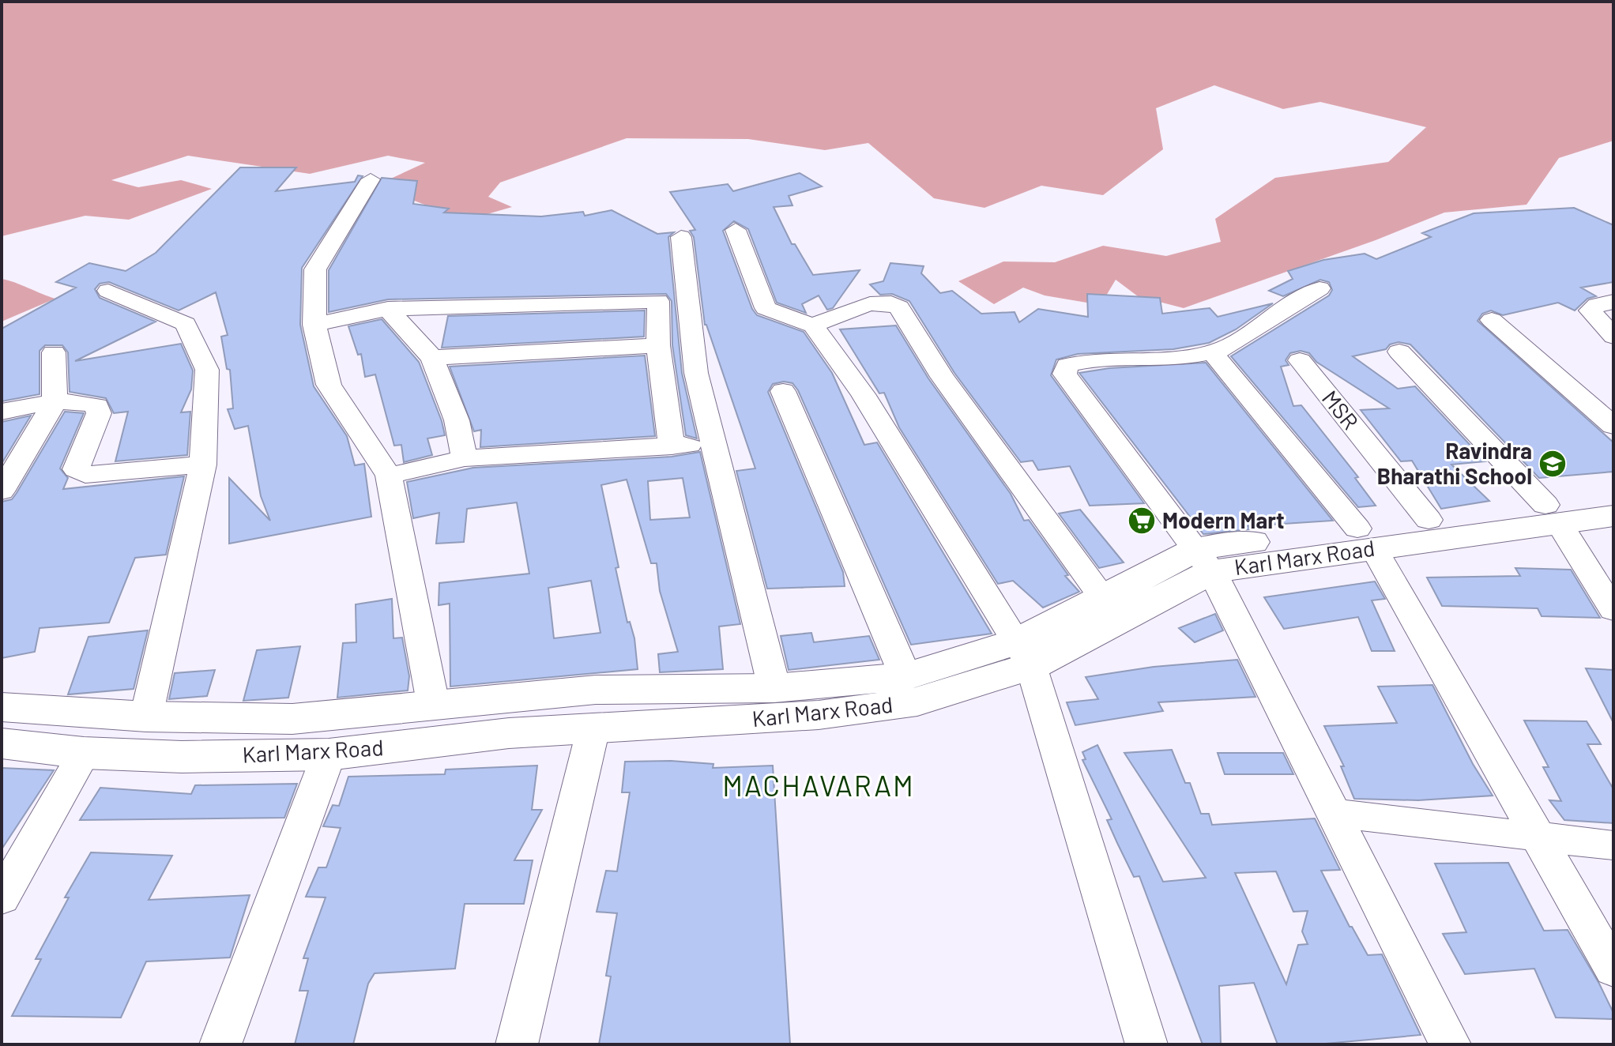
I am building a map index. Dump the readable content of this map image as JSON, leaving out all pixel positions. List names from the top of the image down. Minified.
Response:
{"streets":{"main road":["Karl Marx Road"],"street":["MSR"]},"crossings":[["MSR","Karl Marx Road"]],"districts":["MACHAVARAM"],"places":{"school or university":["Ravindra Bharathi School"],"supermarket":["Modern Mart"]}}
